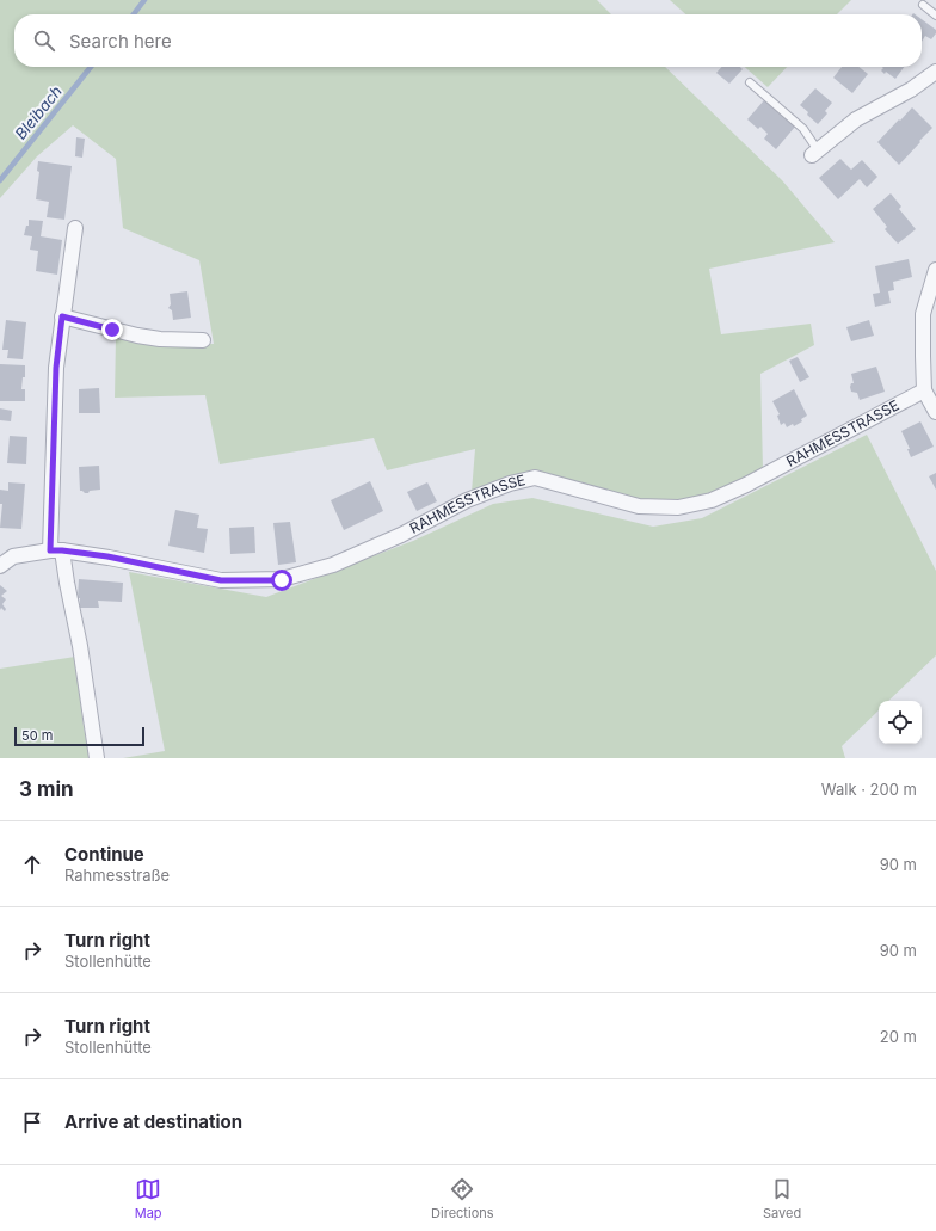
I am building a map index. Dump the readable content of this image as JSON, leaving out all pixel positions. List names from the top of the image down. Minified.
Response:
{"streets":{"street":["RAHMESSTRASSE"]},"water":["Bleibach"],"scale_bar":"50 m","page":{"search":"Search here","scale":"50 m","heading":["3 min","Walk · 200 m"],"list":[["Continue","Rahmesstraße","90 m"],["Turn right","Stollenhütte","90 m"],["Turn right","Stollenhütte","20 m"],"Arrive at destination"],"nav":["Map","Directions","Saved"]}}
